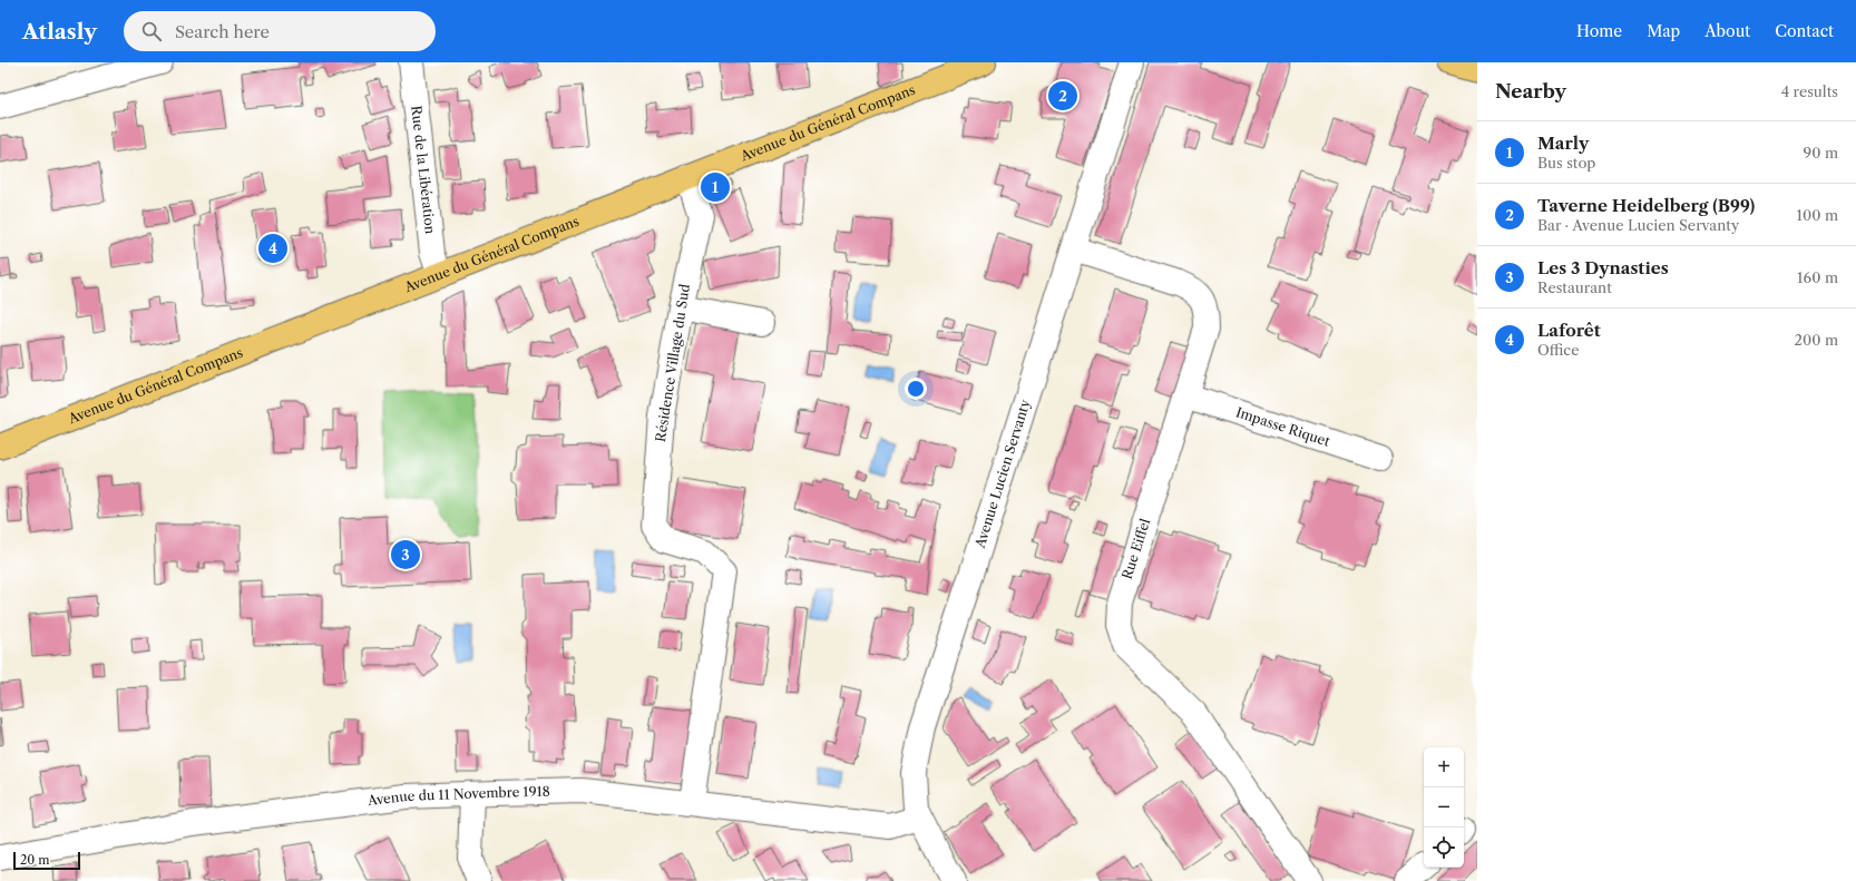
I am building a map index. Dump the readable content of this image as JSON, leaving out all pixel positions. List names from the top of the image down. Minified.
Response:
{"streets":{"main road":["Avenue du Général Compans"],"street":["Rue de la Libération","Résidence Village du Sud","Impasse Riquet","Avenue Lucien Servanty","Rue Eiffel","Avenue du 11 Novembre 1918"]},"crossings":[["Avenue du Général Compans","Rue de la Libération"],["Avenue du Général Compans","Résidence Village du Sud"],["Résidence Village du Sud","Avenue du 11 Novembre 1918"],["Impasse Riquet","Rue Eiffel"],["Avenue Lucien Servanty","Rue Eiffel"],["Avenue Lucien Servanty","Avenue du 11 Novembre 1918"]],"scale_bar":"20 m","page":{"header":"Atlasly","search":"Search here","nav":["Home","Map","About","Contact"],"heading":["Nearby","4 results"],"pins":["2","1","4","3"],"list":[{"mark":"1","name":"Marly","note":"Bus stop","value":"90 m"},{"mark":"2","name":"Taverne Heidelberg (B99)","note":"Bar · Avenue Lucien Servanty","value":"100 m"},{"mark":"3","name":"Les 3 Dynasties","note":"Restaurant","value":"160 m"},{"mark":"4","name":"Laforêt","note":"Office","value":"200 m"}],"map_buttons":["+","−"],"scale":"20 m"}}
